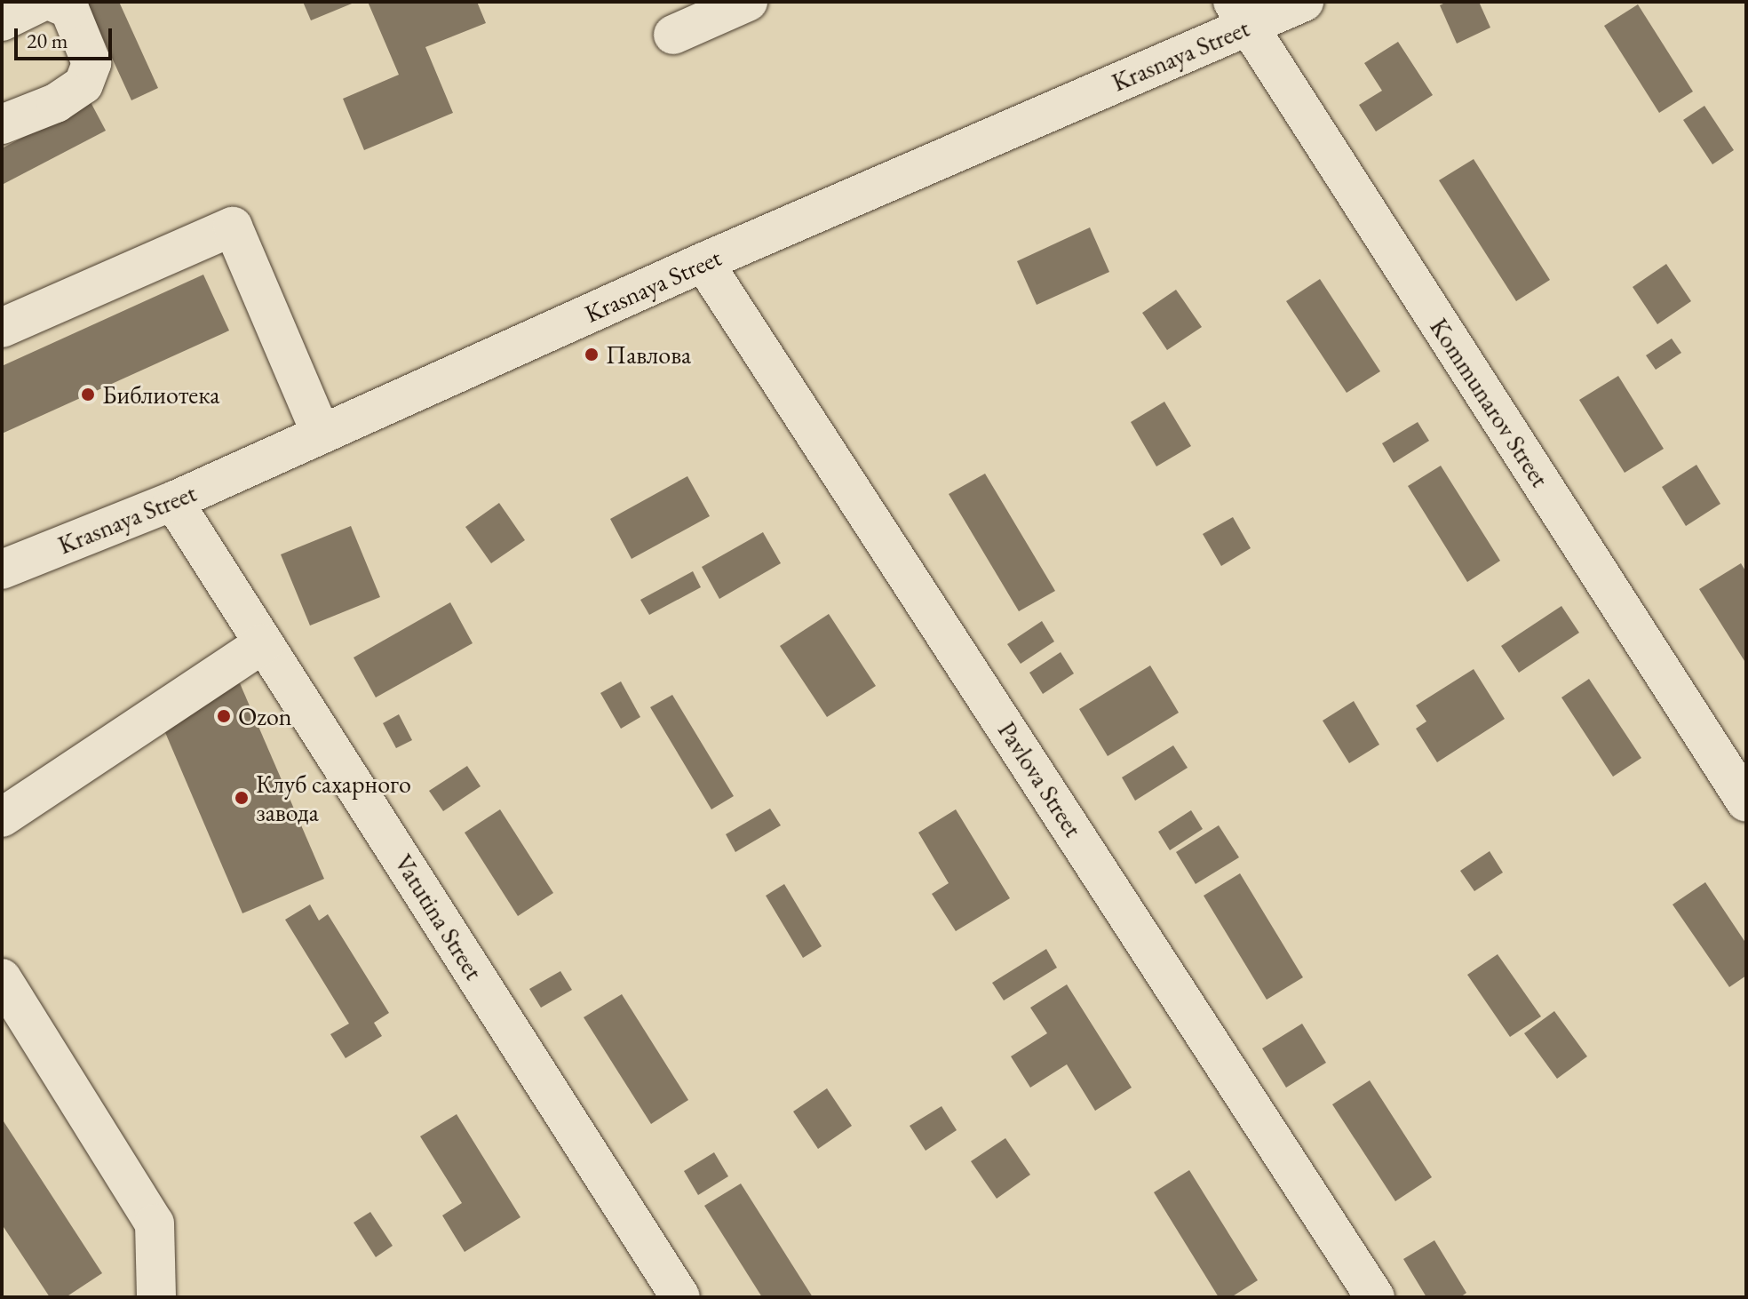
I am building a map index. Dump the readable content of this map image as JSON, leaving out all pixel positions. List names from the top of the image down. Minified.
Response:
{"streets":{"street":["Krasnaya Street","Kommunarov Street","Pavlova Street","Vatutina Street"]},"crossings":[["Krasnaya Street","Kommunarov Street"],["Krasnaya Street","Pavlova Street"],["Krasnaya Street","Vatutina Street"]],"places":["Павлова","Библиотека","Ozon","Клуб сахарного завода"],"scale_bar":"20 m"}
